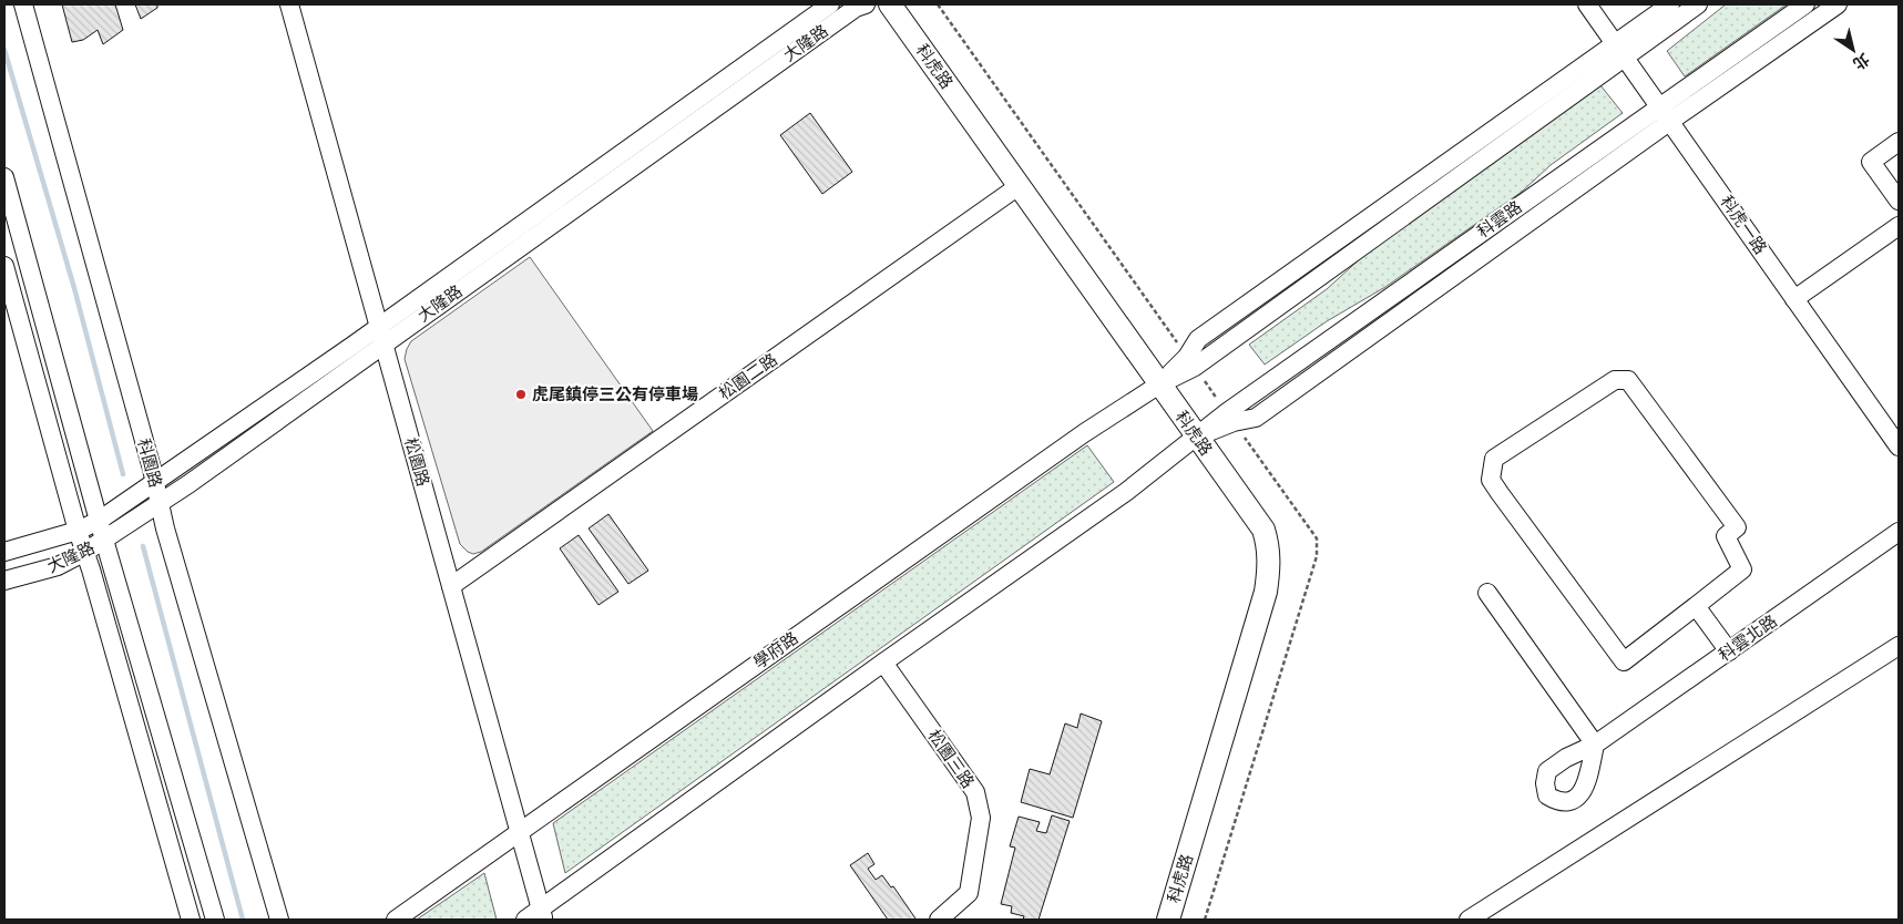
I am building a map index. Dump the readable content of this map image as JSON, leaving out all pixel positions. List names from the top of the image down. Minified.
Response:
{"streets":{"main road":["科虎路"],"street":["大隆路","科雲路","科虎一路","松園二路","松園路","科園路","科雲北路","學府路","松園三路"]},"crossings":[["大隆路","松園路"],["大隆路","科園路"],["科虎路","科雲路"],["科虎路","松園二路"],["科虎路","學府路"],["科雲路","科虎一路"],["松園二路","松園路"],["松園路","學府路"]],"places":["虎尾鎮停三公有停車場"],"north":"bottom right"}
